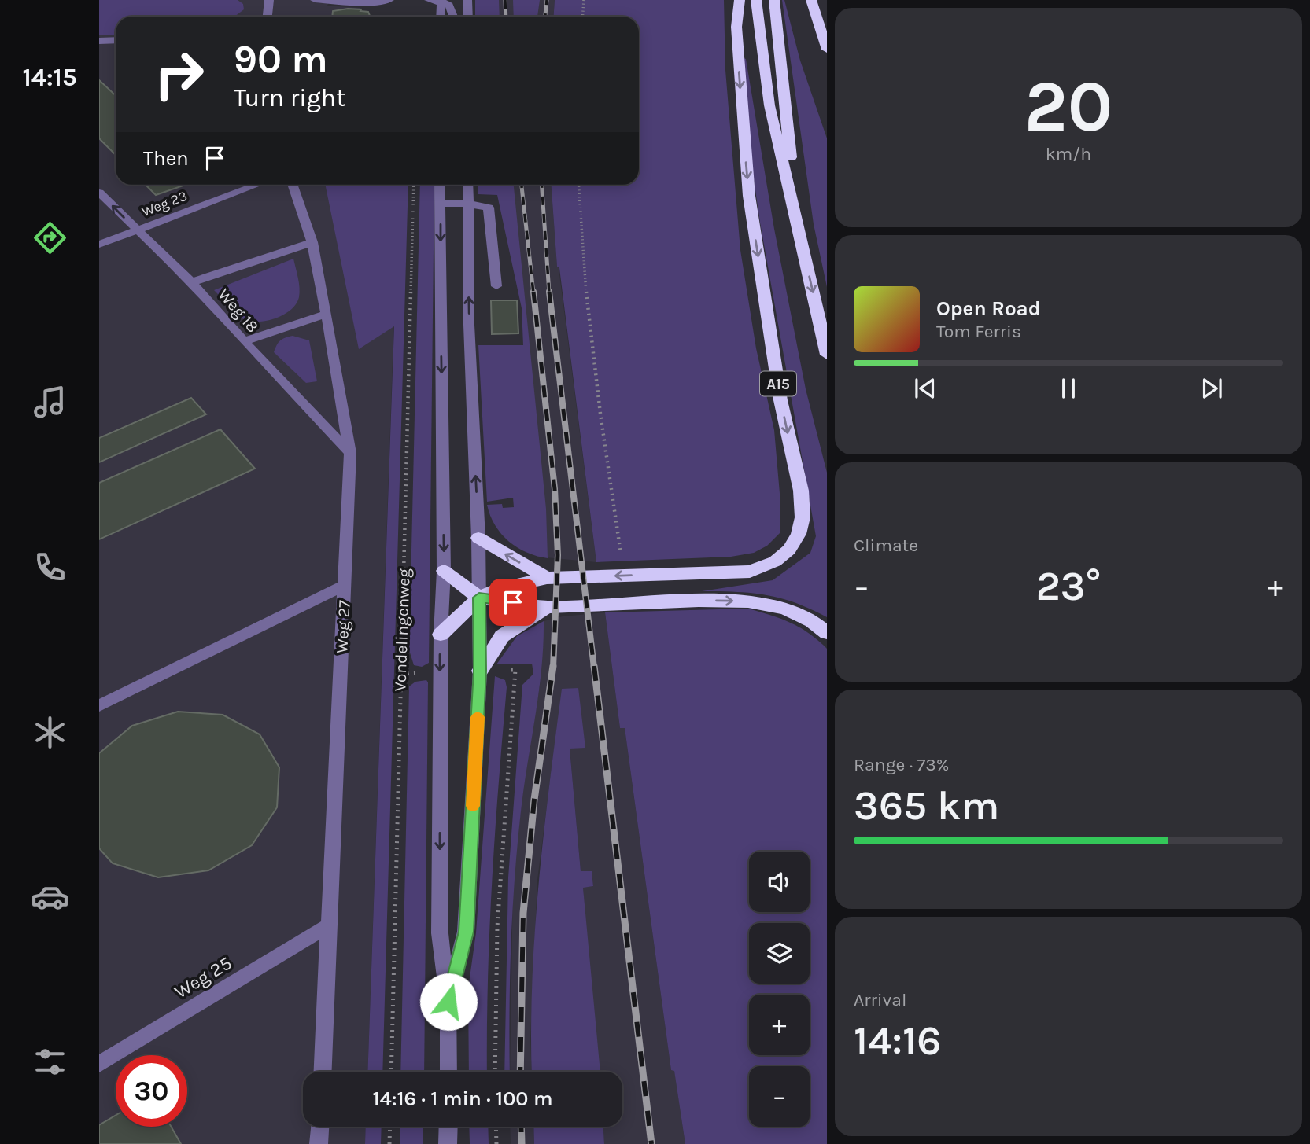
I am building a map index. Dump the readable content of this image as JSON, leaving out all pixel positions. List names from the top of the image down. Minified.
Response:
{"streets":{"highway":["A15"],"street":["Weg 23","Weg 18","Weg 27","Weg 25"],"path":["Vondelingenweg"]},"crossings":[["Weg 23","Weg 18"],["Weg 18","Weg 27"],["Weg 27","Weg 25"]],"page":{"tabs":"14:15","tile":[["20","km/h"],"Climate",["Range · 73%","365 km"],["Arrival","14:16"]],"turn":["90 m","Turn right"],"then":"Then","song":["Open Road","Tom Ferris"],"heat":["−","23°","+"],"map_buttons":["+","−"],"limit":"30","trip":"14:16 · 1 min · 100 m"}}
